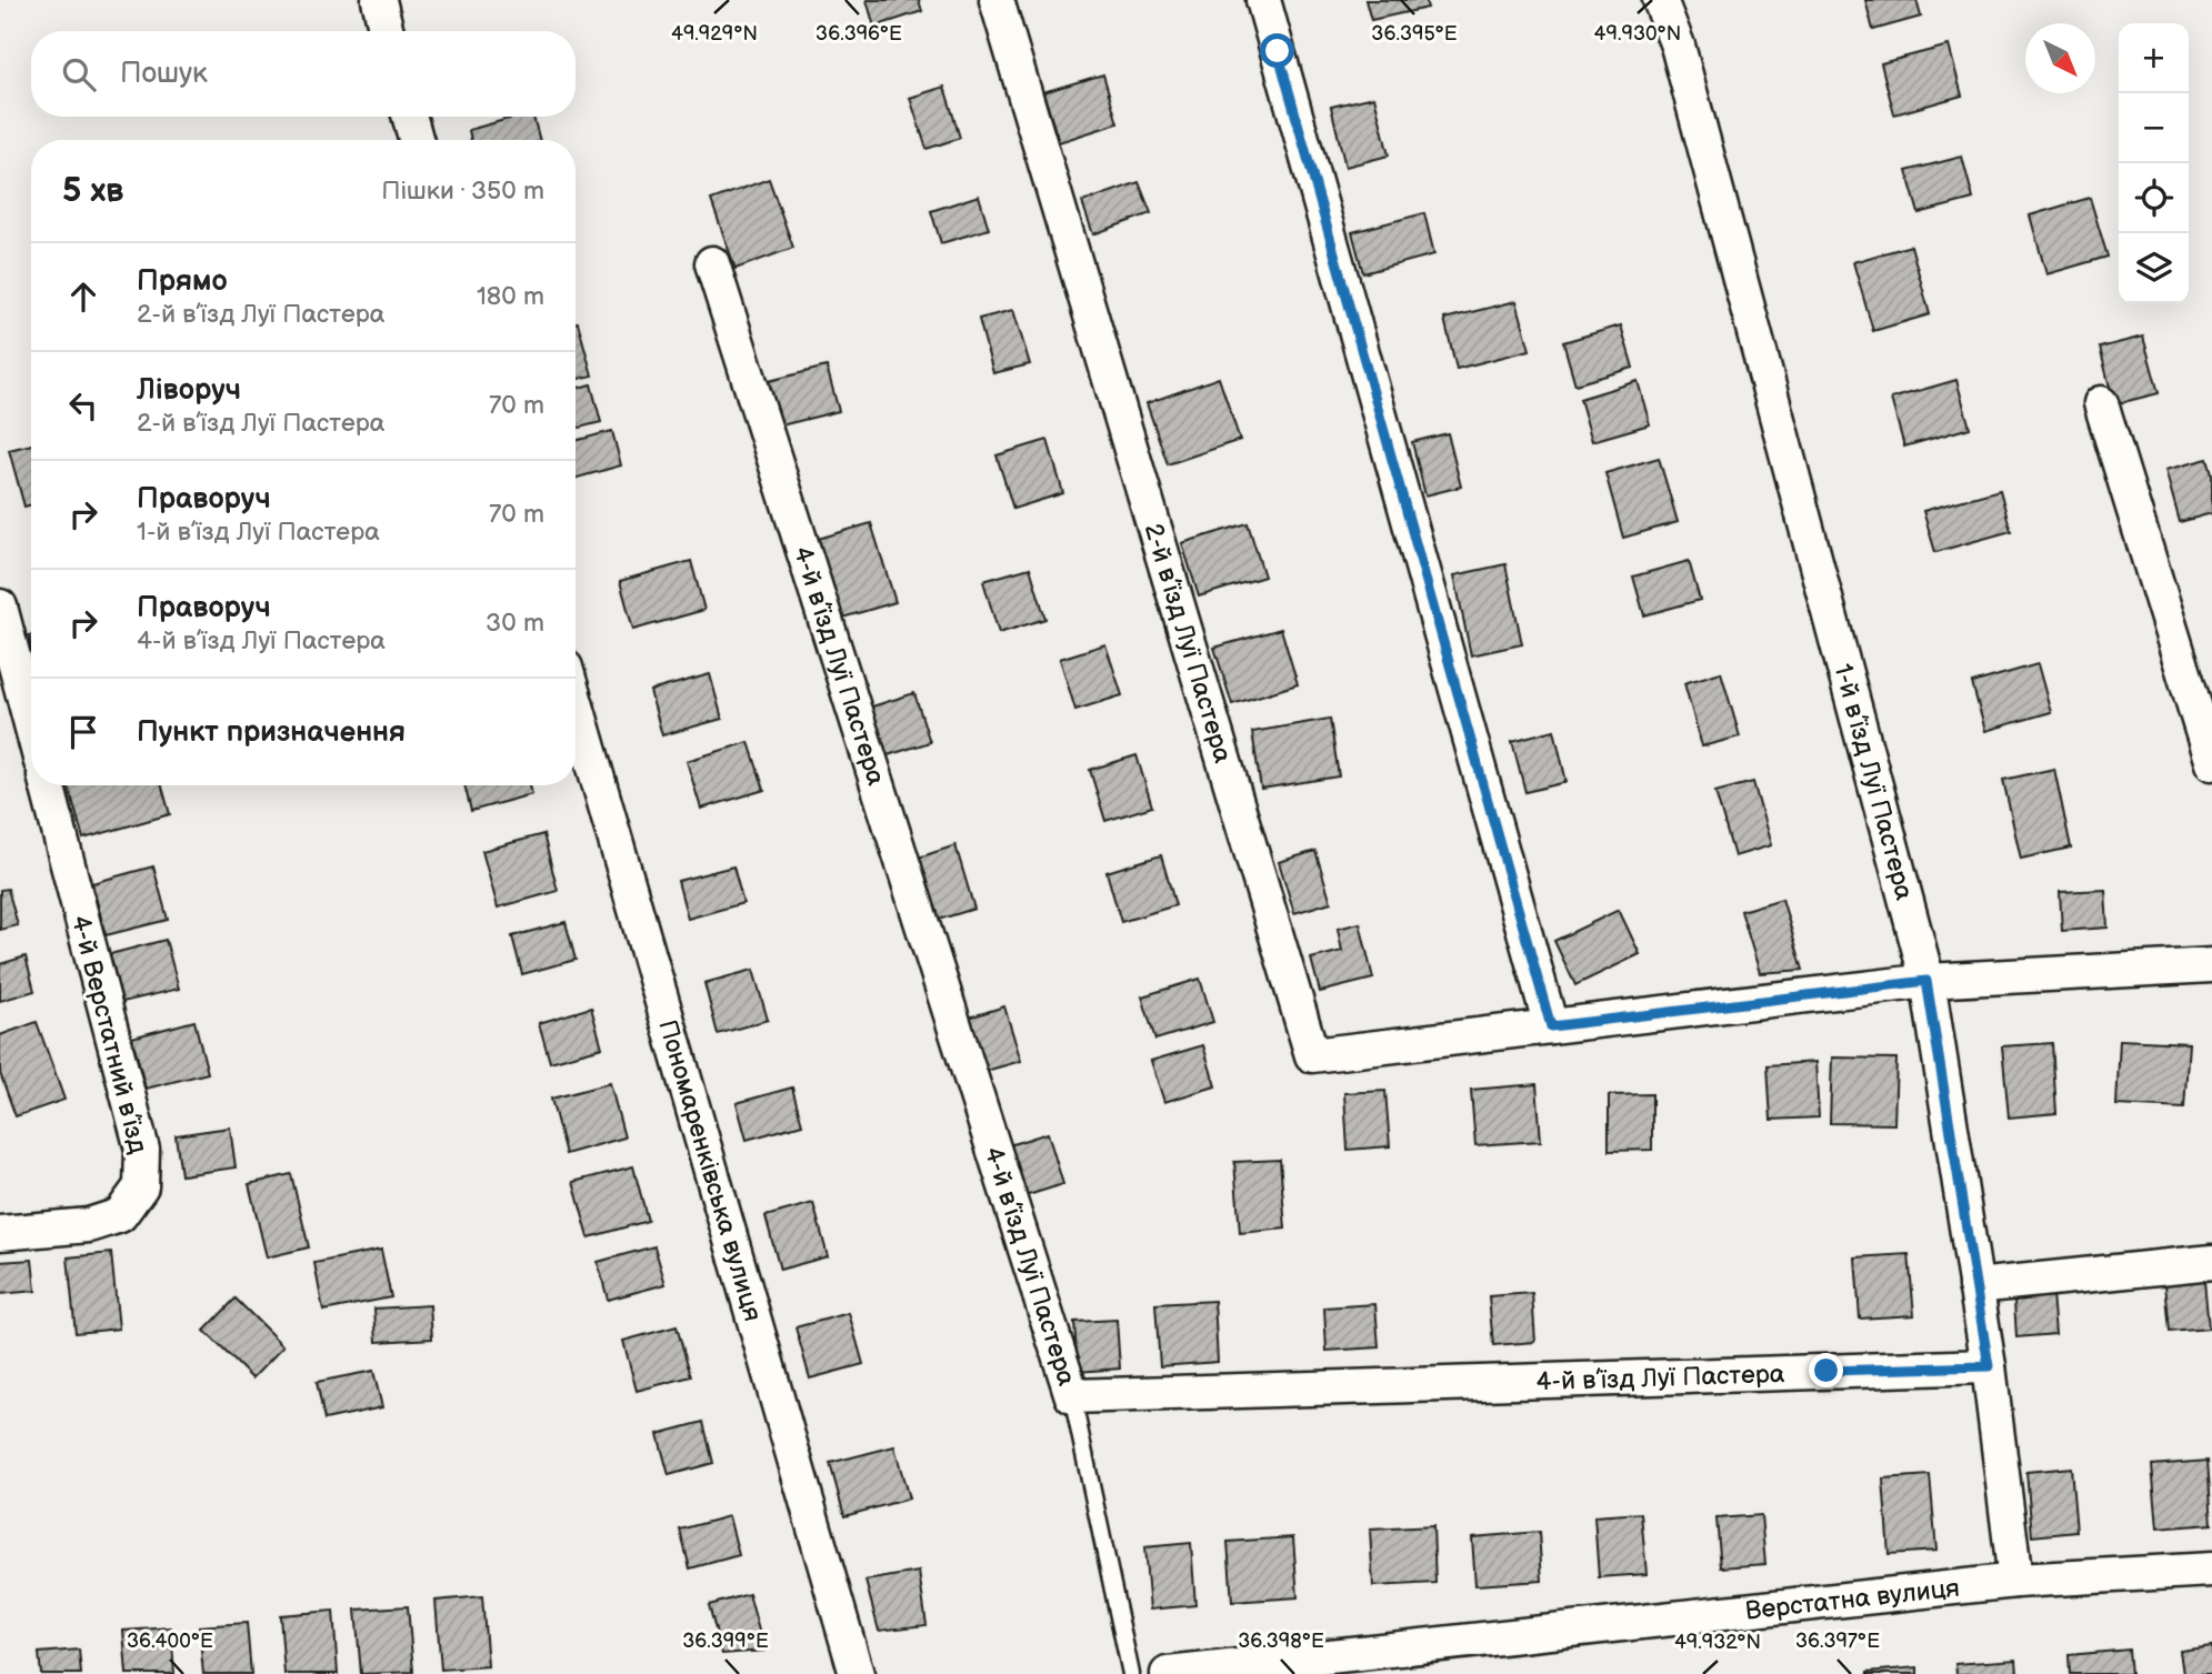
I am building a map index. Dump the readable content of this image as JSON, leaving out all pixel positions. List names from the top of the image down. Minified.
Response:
{"streets":{"street":["2-й в’їзд Луї Пастера","4-й в’їзд Луї Пастера","1-й в’їзд Луї Пастера","4-й Верстатний в’їзд","Пономаренківська вулиця","Верстатна вулиця"]},"crossings":[["2-й в’їзд Луї Пастера","1-й в’їзд Луї Пастера"],["4-й в’їзд Луї Пастера","1-й в’їзд Луї Пастера"],["1-й в’їзд Луї Пастера","Верстатна вулиця"]],"north":"bottom right","page":{"map_buttons":["+","−"],"search":"Пошук","heading":["5 хв","Пішки · 350 m"],"list":[["Прямо","2-й в’їзд Луї Пастера","180 m"],["Ліворуч","2-й в’їзд Луї Пастера","70 m"],["Праворуч","1-й в’їзд Луї Пастера","70 m"],["Праворуч","4-й в’їзд Луї Пастера","30 m"],"Пункт призначення"]},"coordinates":["49.929°N","49.930°N","36.396°E","36.395°E","36.400°E","36.399°E","36.398°E","36.397°E","49.932°N"]}
